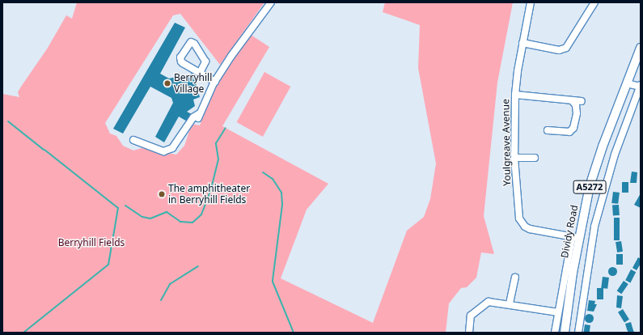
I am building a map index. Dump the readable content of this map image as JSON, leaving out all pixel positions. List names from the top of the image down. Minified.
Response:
{"streets":{"main road":["A5272","Dividy Road"],"street":["Youlgreave Avenue"]},"crossings":[["Youlgreave Avenue","Dividy Road"]],"parks":["Berryhill Fields"],"places":["Berryhill Village","The amphitheater in Berryhill Fields"]}
